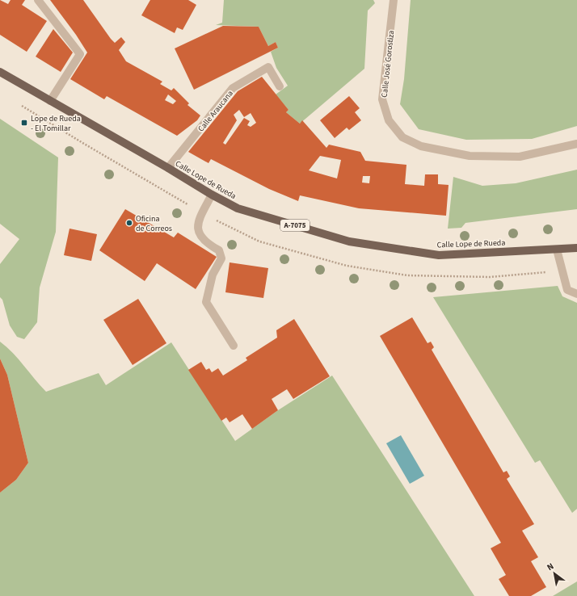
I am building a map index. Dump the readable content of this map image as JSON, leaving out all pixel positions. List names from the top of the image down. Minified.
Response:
{"streets":{"main road":["Calle Lope de Rueda","A-7075"],"street":["Calle José Gorostiza","Calle Araucana"]},"crossings":[["Calle Araucana","Calle Lope de Rueda"]],"places":{"transit":["Lope de Rueda - El Tomillar"],"other":["Oficina de Correos"]},"north":"top left"}
